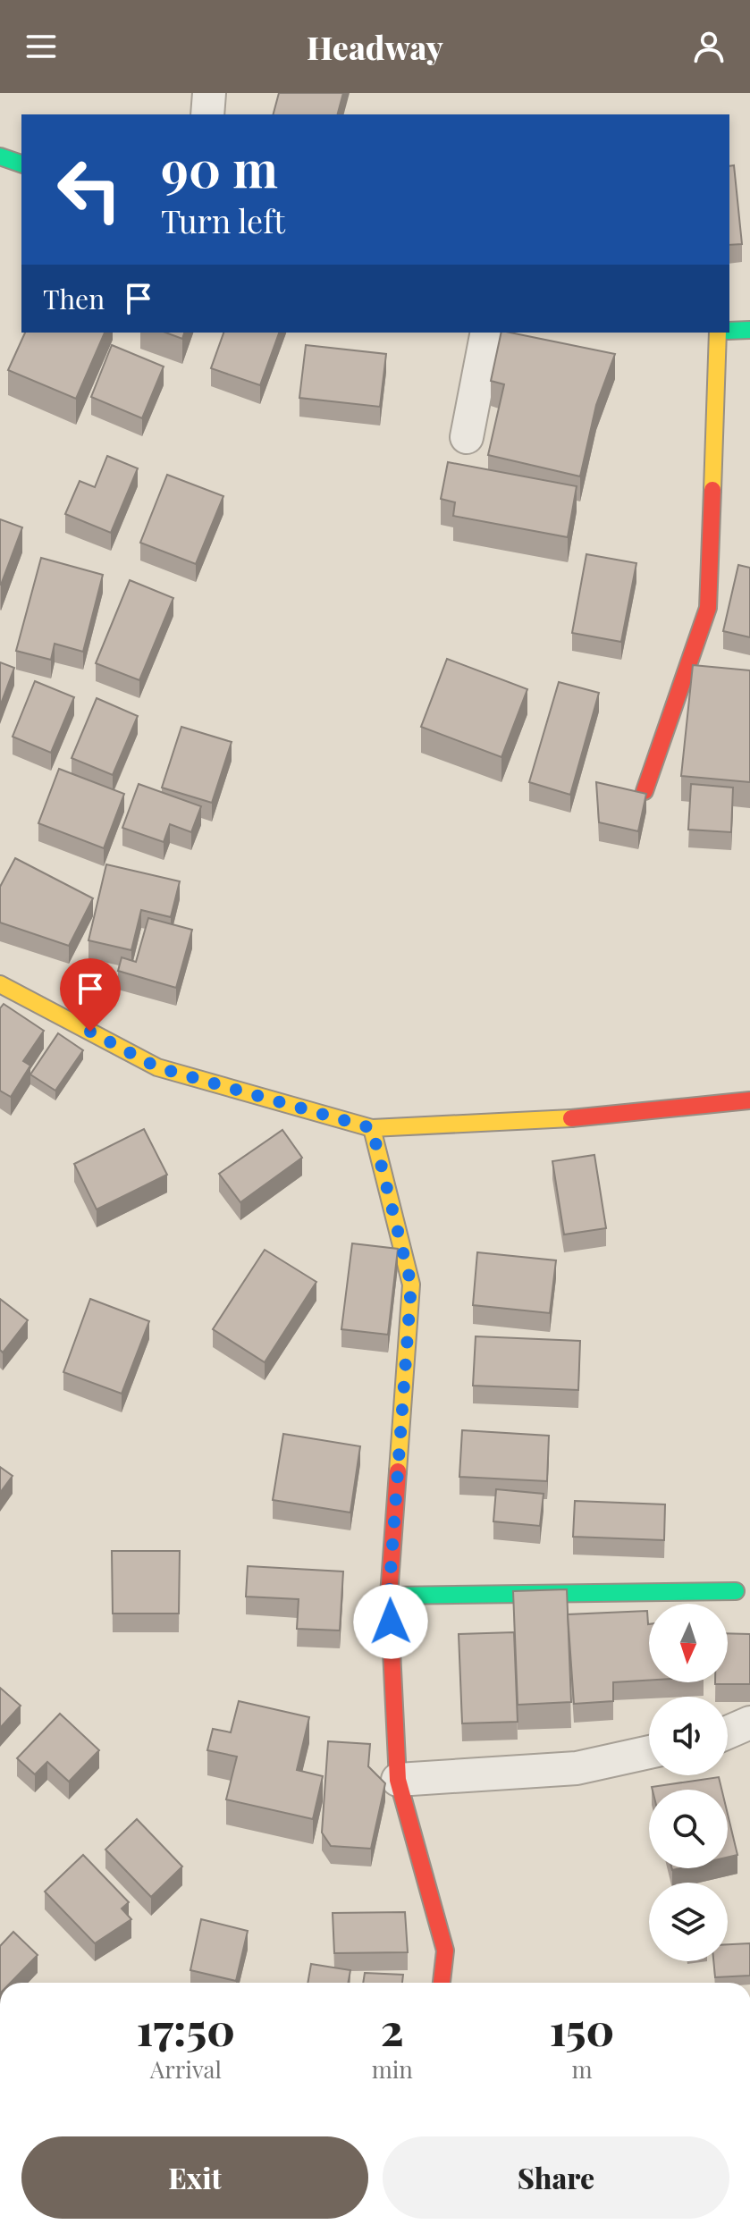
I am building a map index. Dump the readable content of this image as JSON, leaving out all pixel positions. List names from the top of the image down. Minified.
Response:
{"north":"bottom","page":{"header":"Headway","turn":["90 m","Turn left"],"then":"Then","eta":["17:50","Arrival","2","min","150","m"],"buttons":["Exit","Share"]}}
